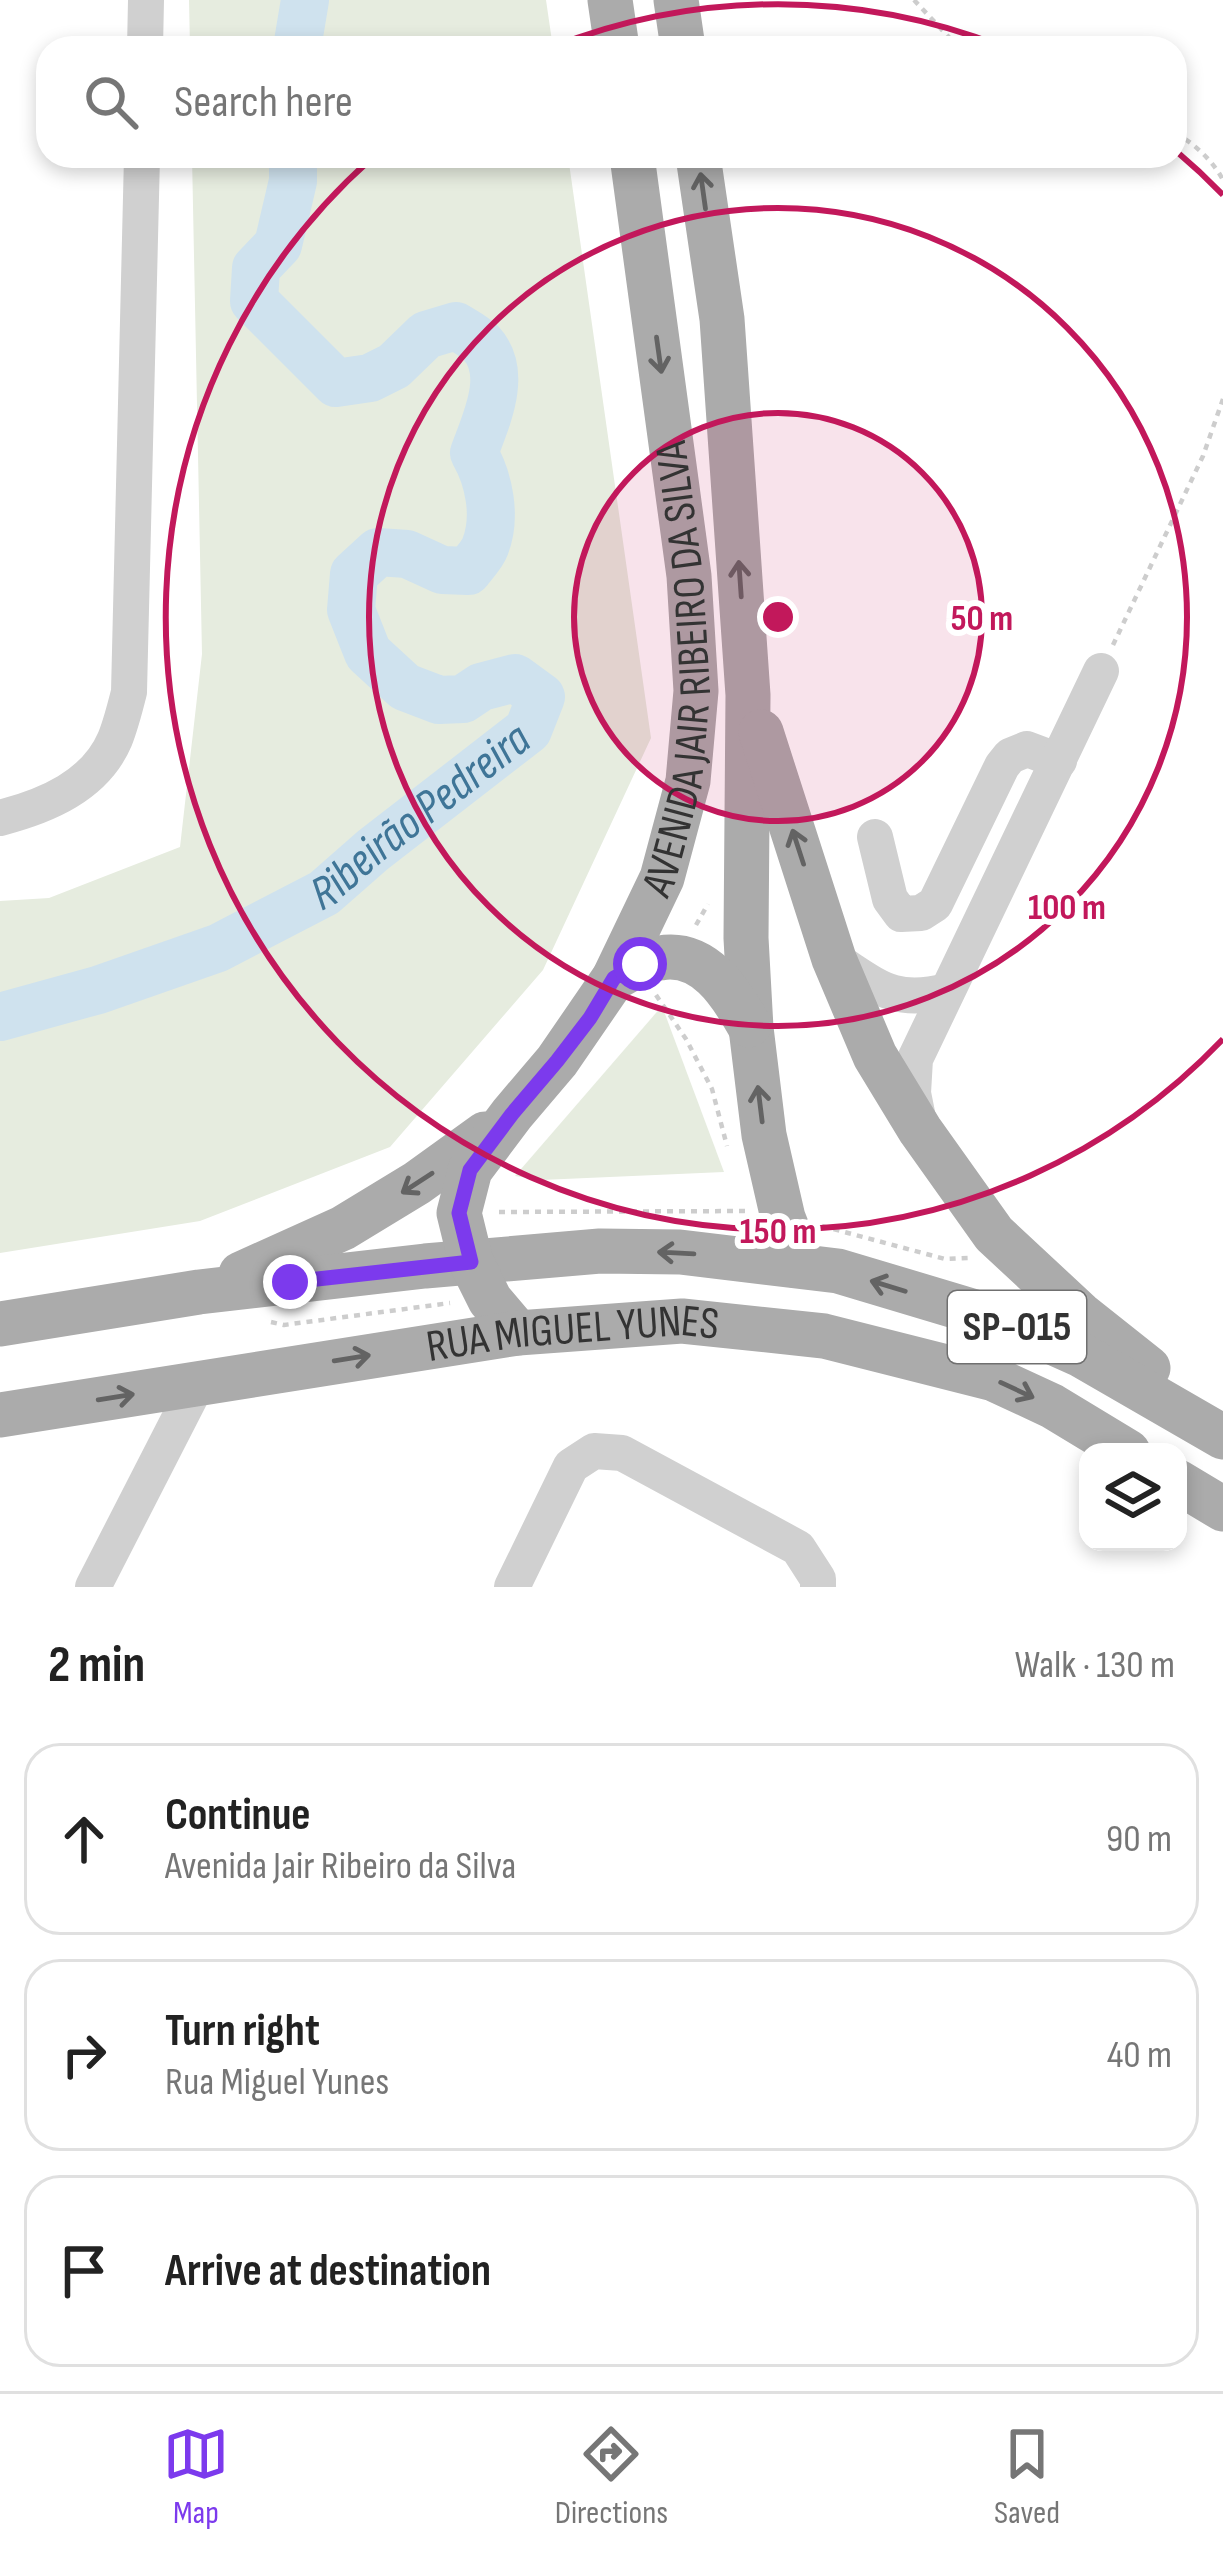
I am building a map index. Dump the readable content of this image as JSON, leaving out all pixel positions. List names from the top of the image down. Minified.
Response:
{"streets":{"main road":["AVENIDA JAIR RIBEIRO DA SILVA","SP-015","RUA MIGUEL YUNES"]},"crossings":[["AVENIDA JAIR RIBEIRO DA SILVA","RUA MIGUEL YUNES"]],"water":["Ribeirão Pedreira"],"page":{"search":"Search here","heading":["2 min","Walk · 130 m"],"list":[["Continue","Avenida Jair Ribeiro da Silva","90 m"],["Turn right","Rua Miguel Yunes","40 m"],"Arrive at destination"],"nav":["Map","Directions","Saved"]},"rings":["50 m","100 m","150 m"]}
